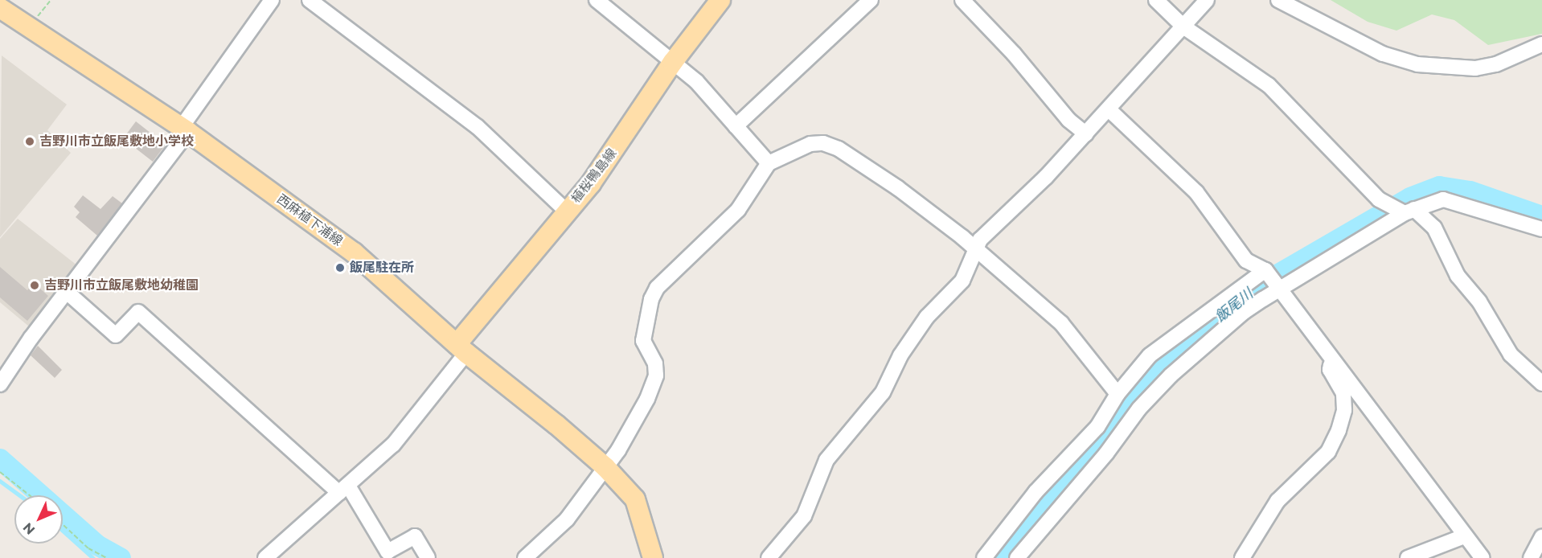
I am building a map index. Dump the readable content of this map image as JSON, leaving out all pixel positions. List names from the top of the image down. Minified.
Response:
{"streets":{"main road":["植桜鴨島線","西麻植下浦線"]},"crossings":[["植桜鴨島線","西麻植下浦線"]],"water":["飯尾川"],"places":["吉野川市立飯尾敷地小学校","飯尾駐在所","吉野川市立飯尾敷地幼稚園"],"north":"bottom left"}
